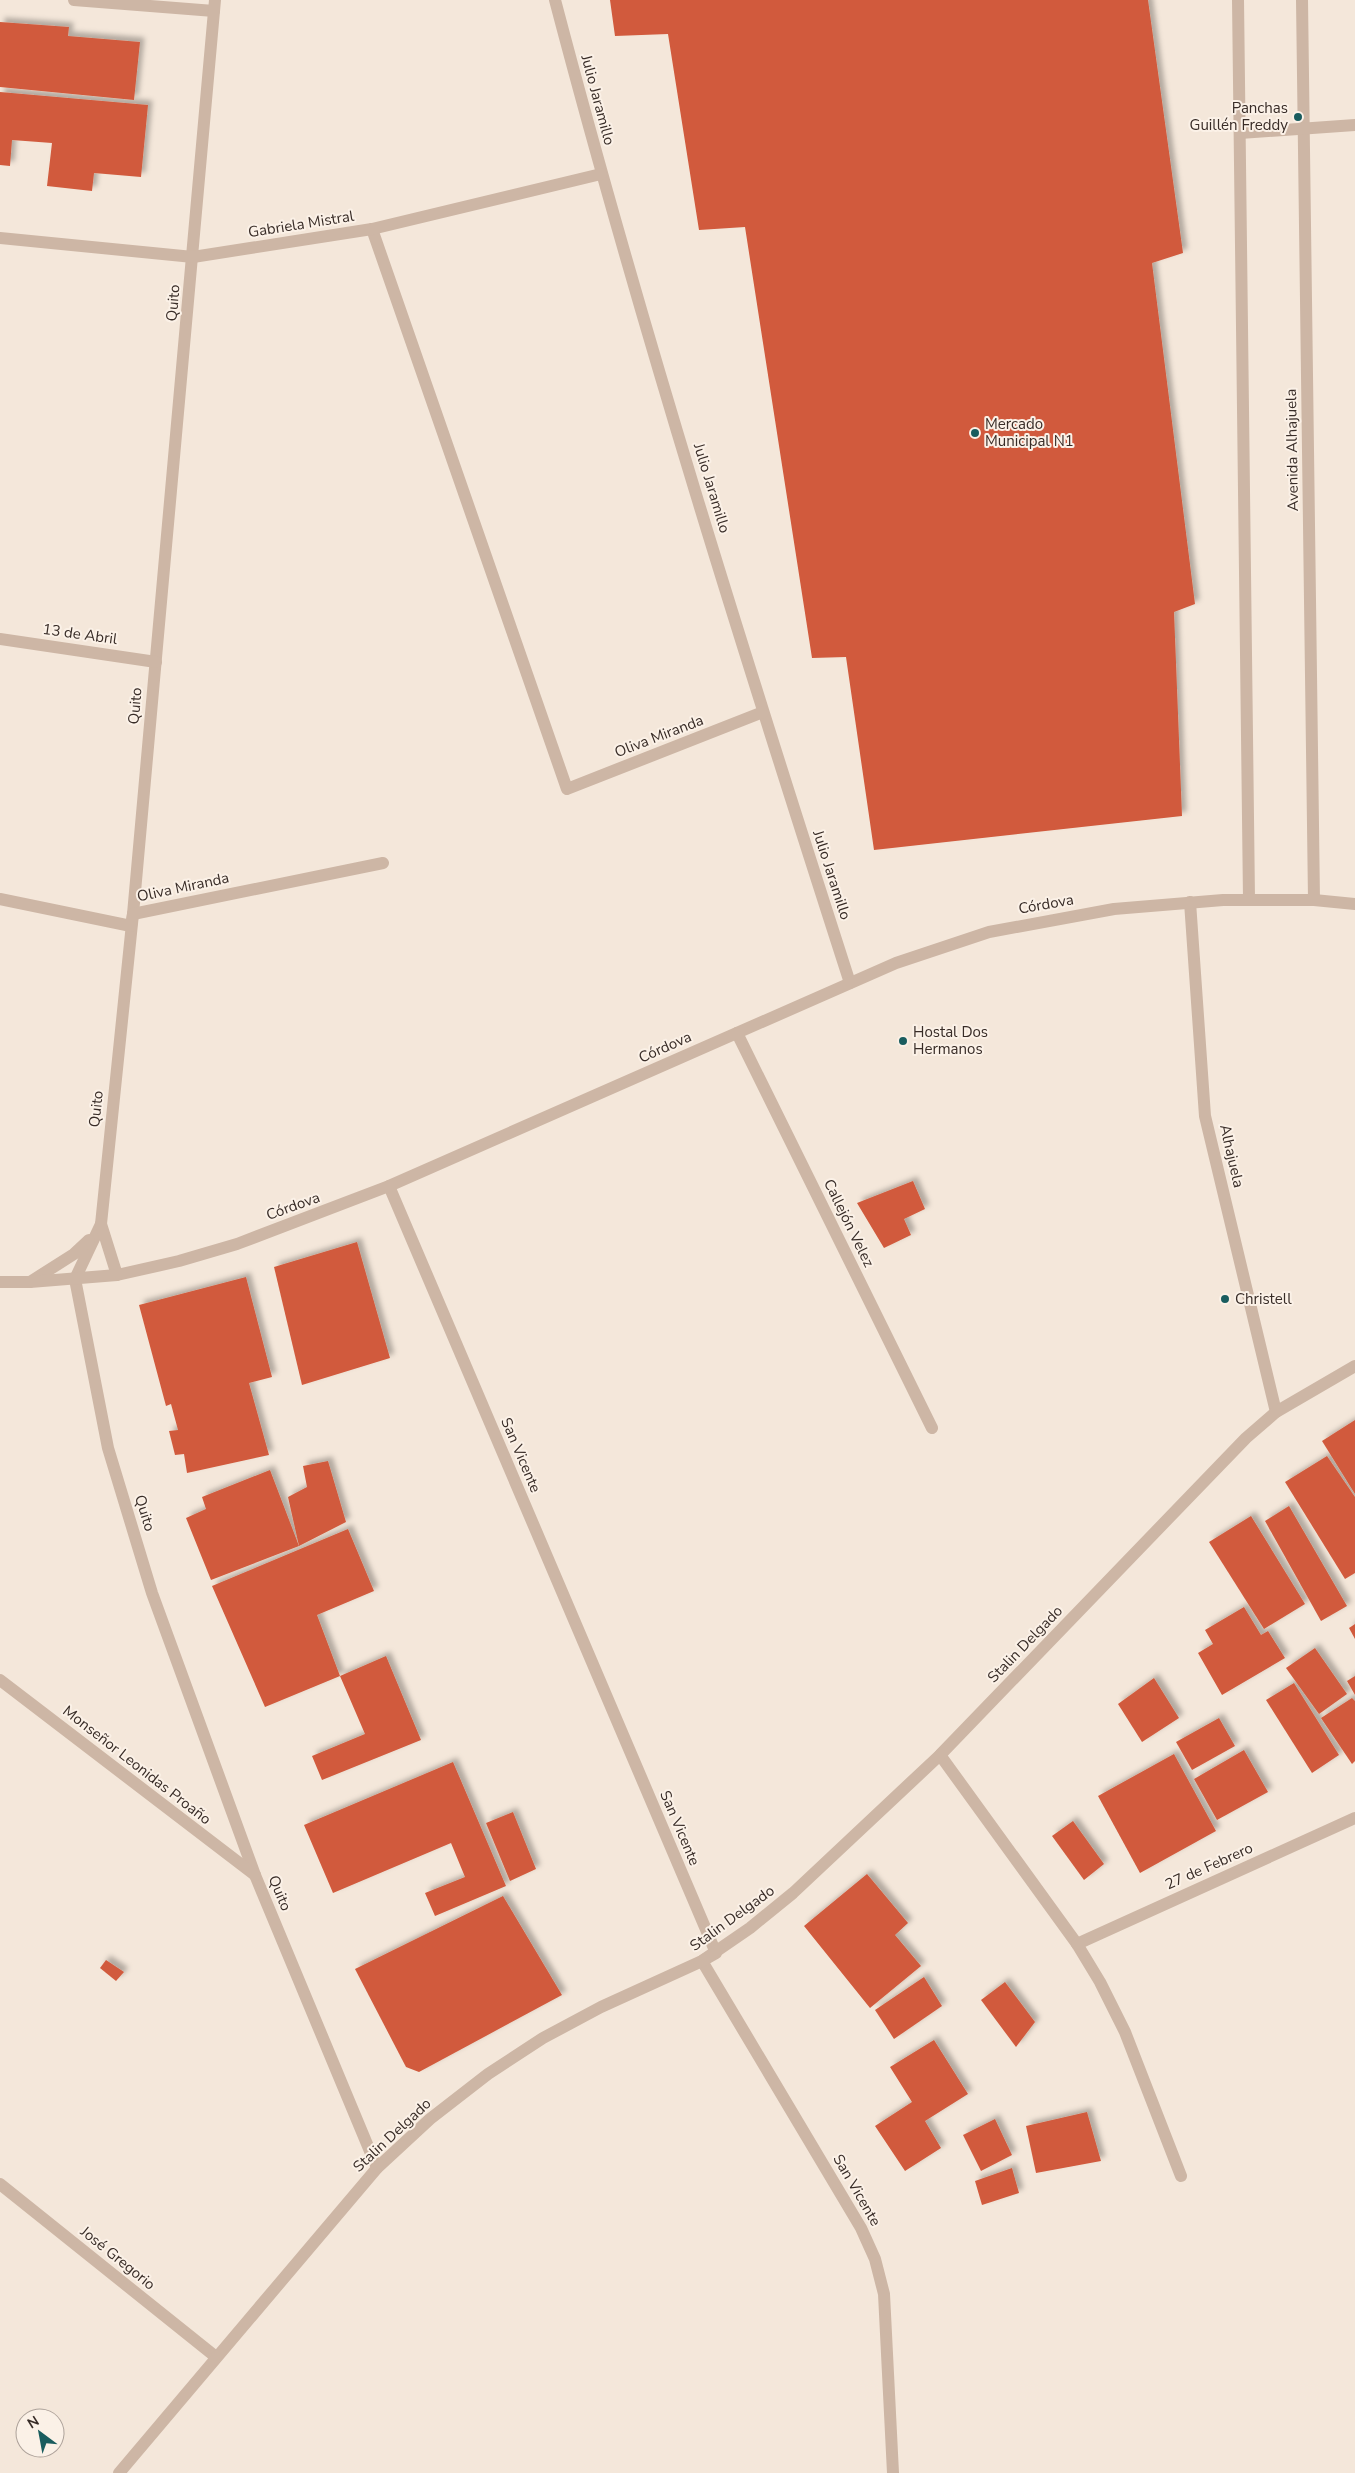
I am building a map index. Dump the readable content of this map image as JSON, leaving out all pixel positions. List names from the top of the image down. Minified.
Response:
{"streets":{"street":["Julio Jaramillo","Gabriela Mistral","Quito","Avenida Alhajuela","13 de Abril","Oliva Miranda","Córdova","Alhajuela","Callejón Velez","San Vicente","Stalin Delgado","Monseñor Leonidas Proaño","27 de Febrero","José Gregorio"]},"crossings":[["Julio Jaramillo","Gabriela Mistral"],["Julio Jaramillo","Oliva Miranda"],["Julio Jaramillo","Córdova"],["Gabriela Mistral","Quito"],["Gabriela Mistral","Oliva Miranda"],["Quito","13 de Abril"],["Quito","Oliva Miranda"],["Quito","Córdova"],["Quito","Stalin Delgado"],["Quito","Monseñor Leonidas Proaño"],["Avenida Alhajuela","Córdova"],["Córdova","Alhajuela"],["Córdova","Callejón Velez"],["Córdova","San Vicente"],["Alhajuela","Stalin Delgado"],["San Vicente","Stalin Delgado"],["Stalin Delgado","José Gregorio"]],"places":["Panchas Guillén Freddy","Mercado Municipal N1","Hostal Dos Hermanos","Christell"],"north":"top left"}
